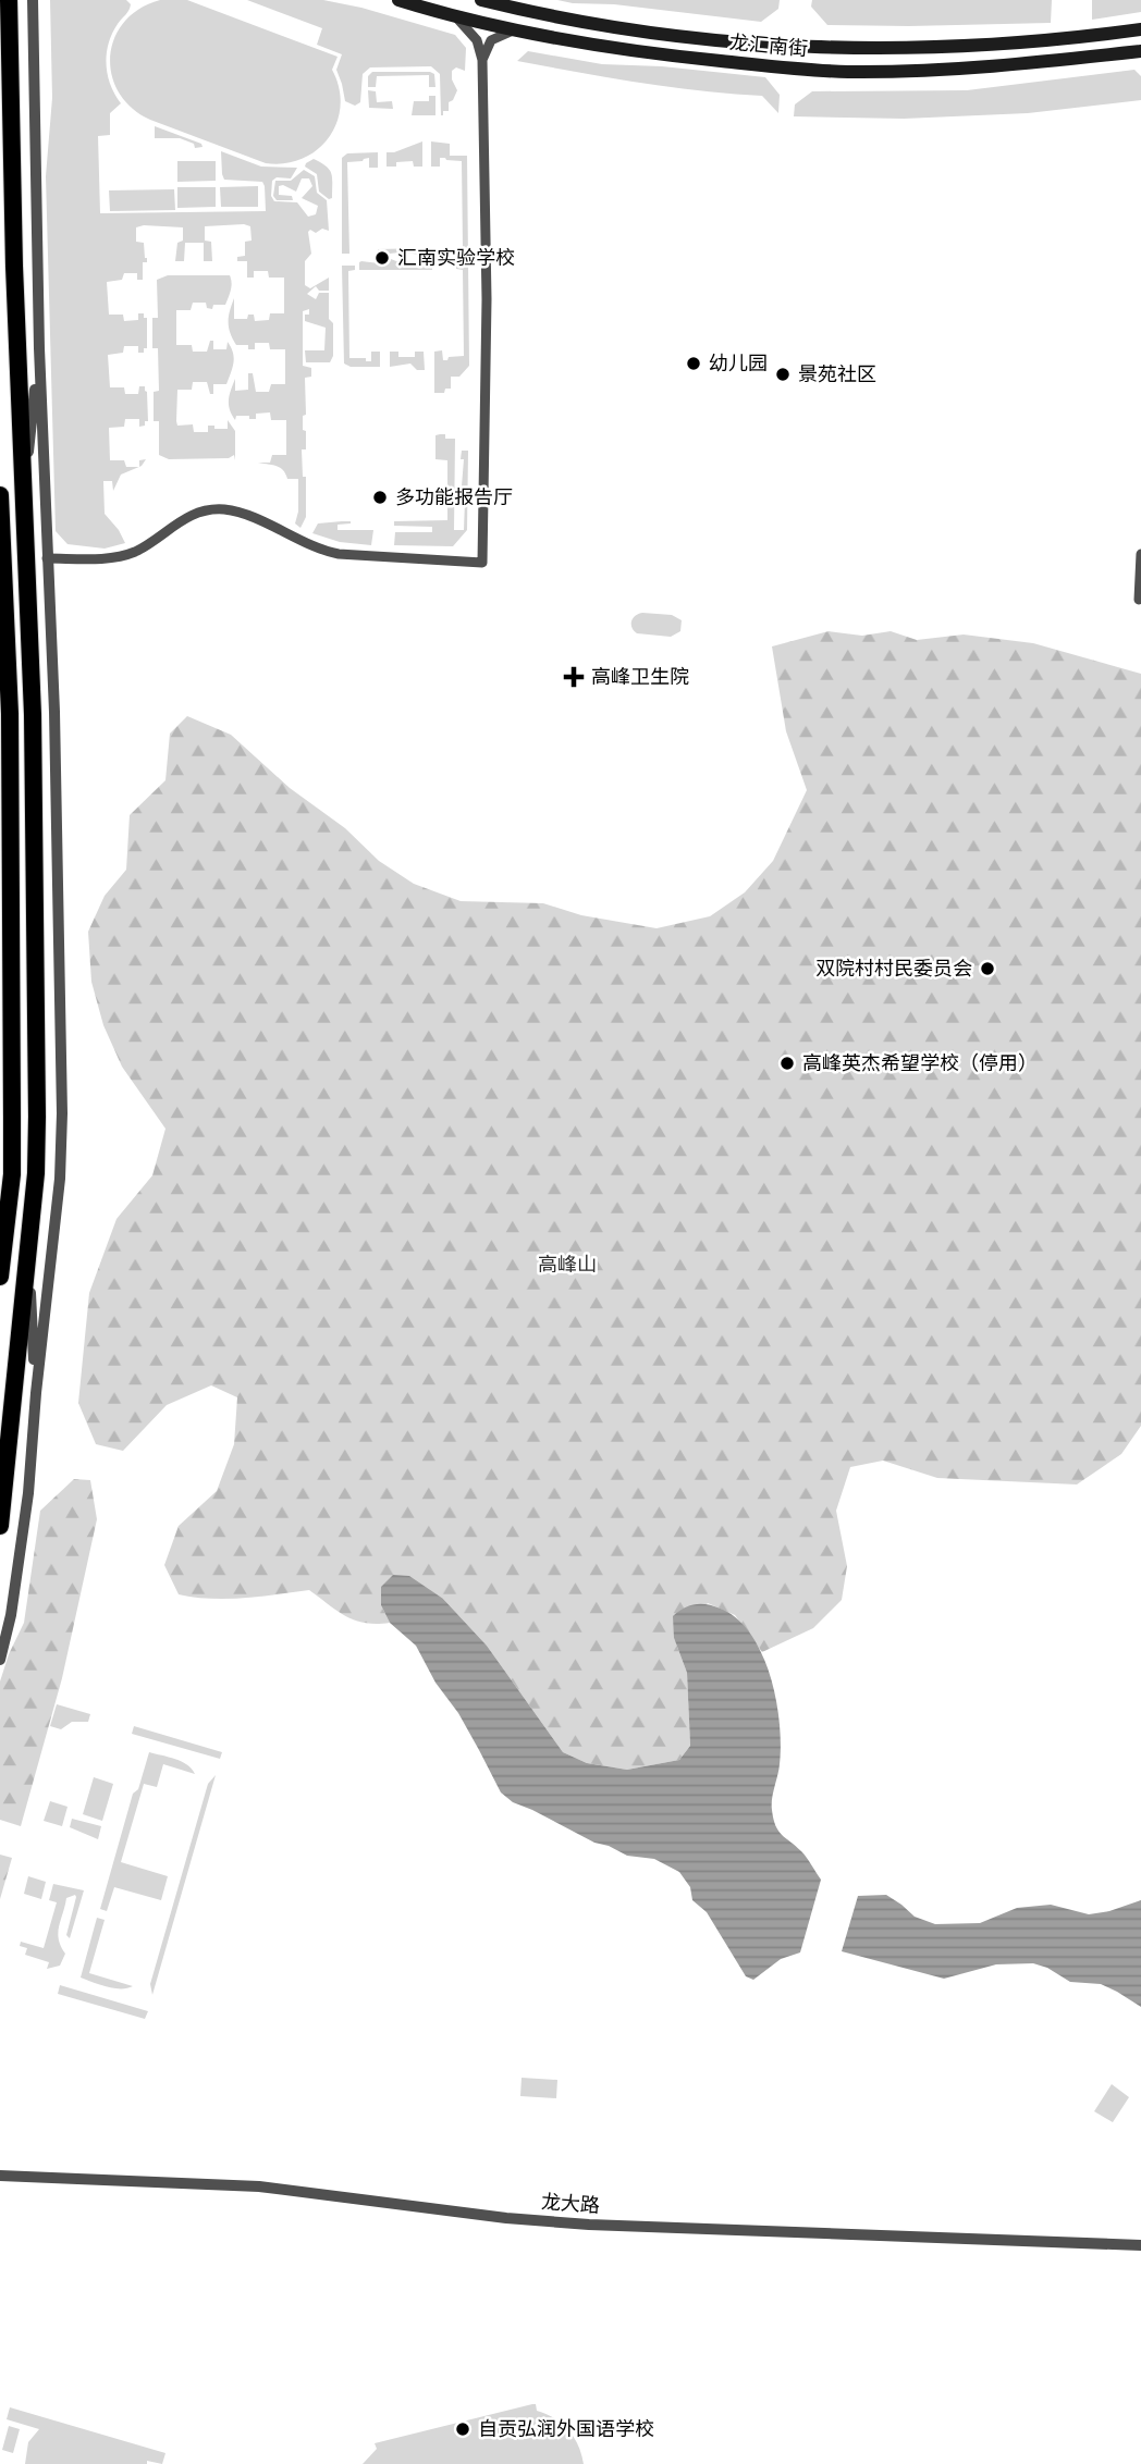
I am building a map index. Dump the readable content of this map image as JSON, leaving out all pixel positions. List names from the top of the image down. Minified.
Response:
{"streets":{"main road":["龙汇南街"],"street":["龙大路"]},"parks":["高峰山"],"places":{"other":["汇南实验学校","幼儿园","景苑社区","多功能报告厅","双院村村民委员会","高峰英杰希望学校（停用）","自贡弘润外国语学校"],"health":["高峰卫生院"]}}
